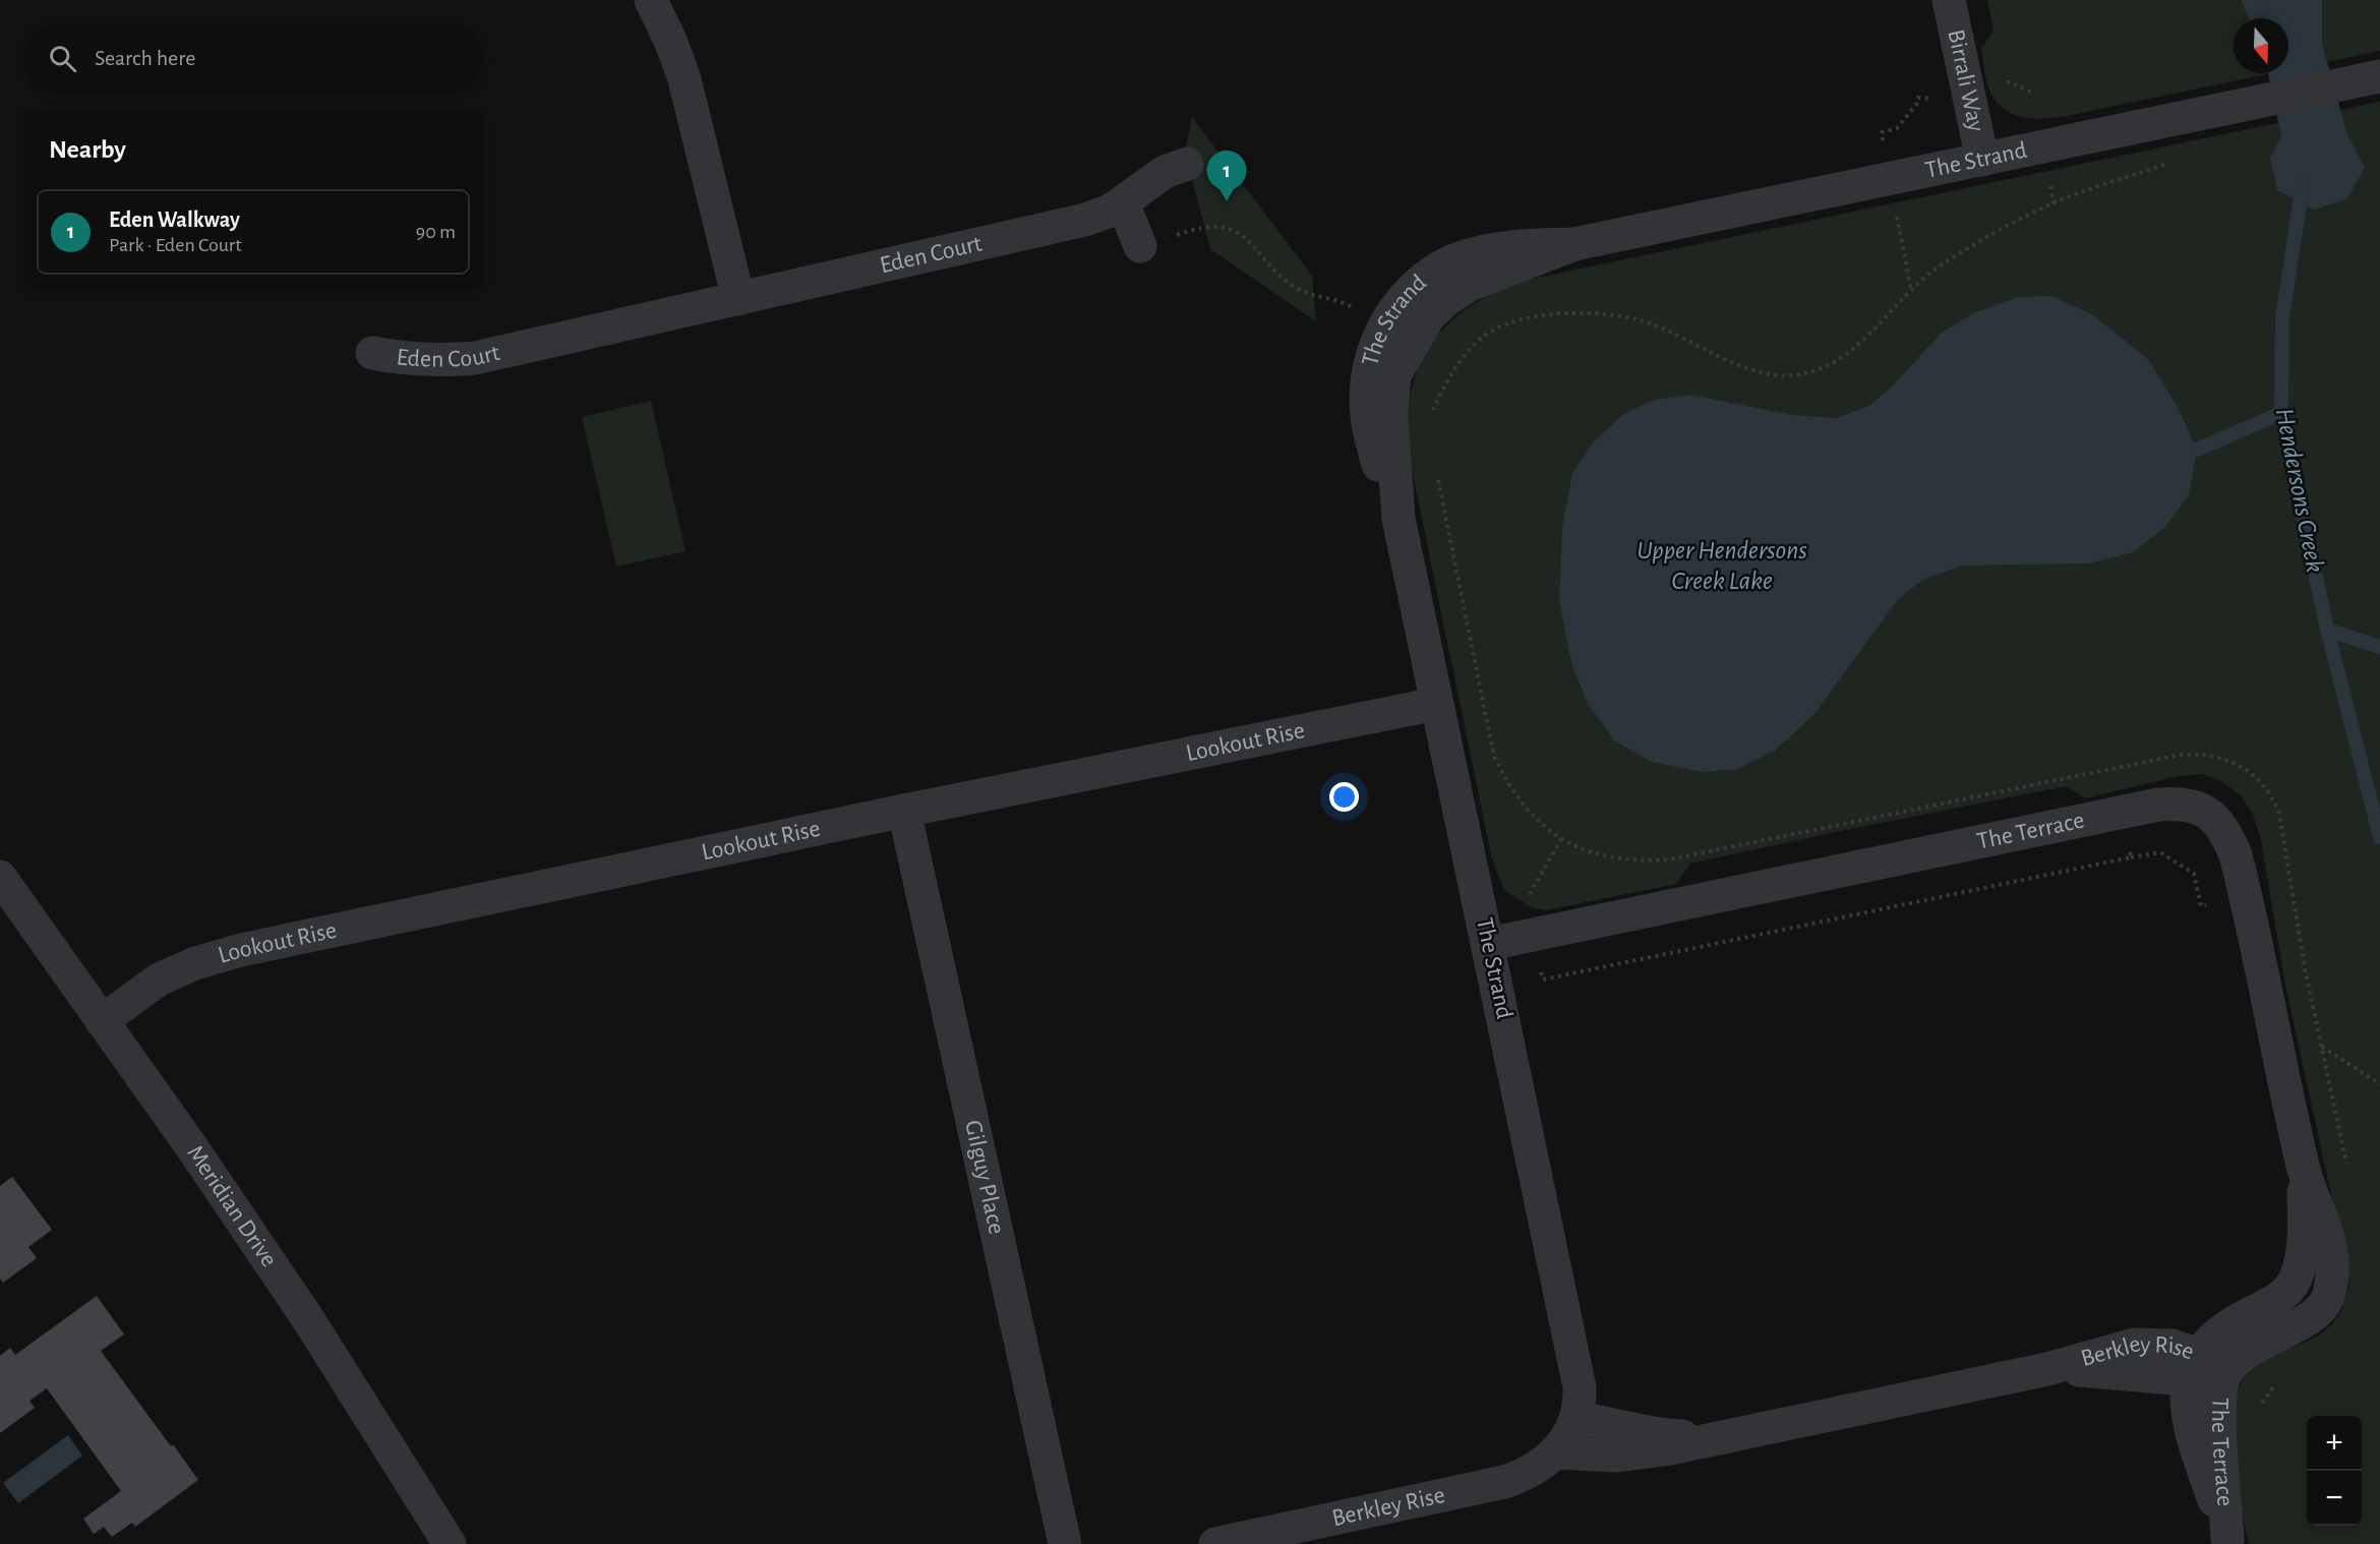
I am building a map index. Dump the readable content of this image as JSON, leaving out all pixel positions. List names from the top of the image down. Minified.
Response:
{"streets":{"street":["Birrali Way","The Strand","Eden Court","Lookout Rise","The Terrace","Gilguy Place","Meridian Drive","Berkley Rise"]},"crossings":[["Birrali Way","The Strand"],["The Strand","Lookout Rise"],["The Strand","The Terrace"],["The Strand","Berkley Rise"],["Lookout Rise","Gilguy Place"],["Lookout Rise","Meridian Drive"],["The Terrace","Berkley Rise"]],"water":["Hendersons Creek","Upper Hendersons Creek Lake"],"north":"bottom","page":{"search":"Search here","heading":"Nearby","pins":"1","list":[{"mark":"1","name":"Eden Walkway","note":"Park · Eden Court","value":"90 m"}],"map_buttons":["+","−"]}}
